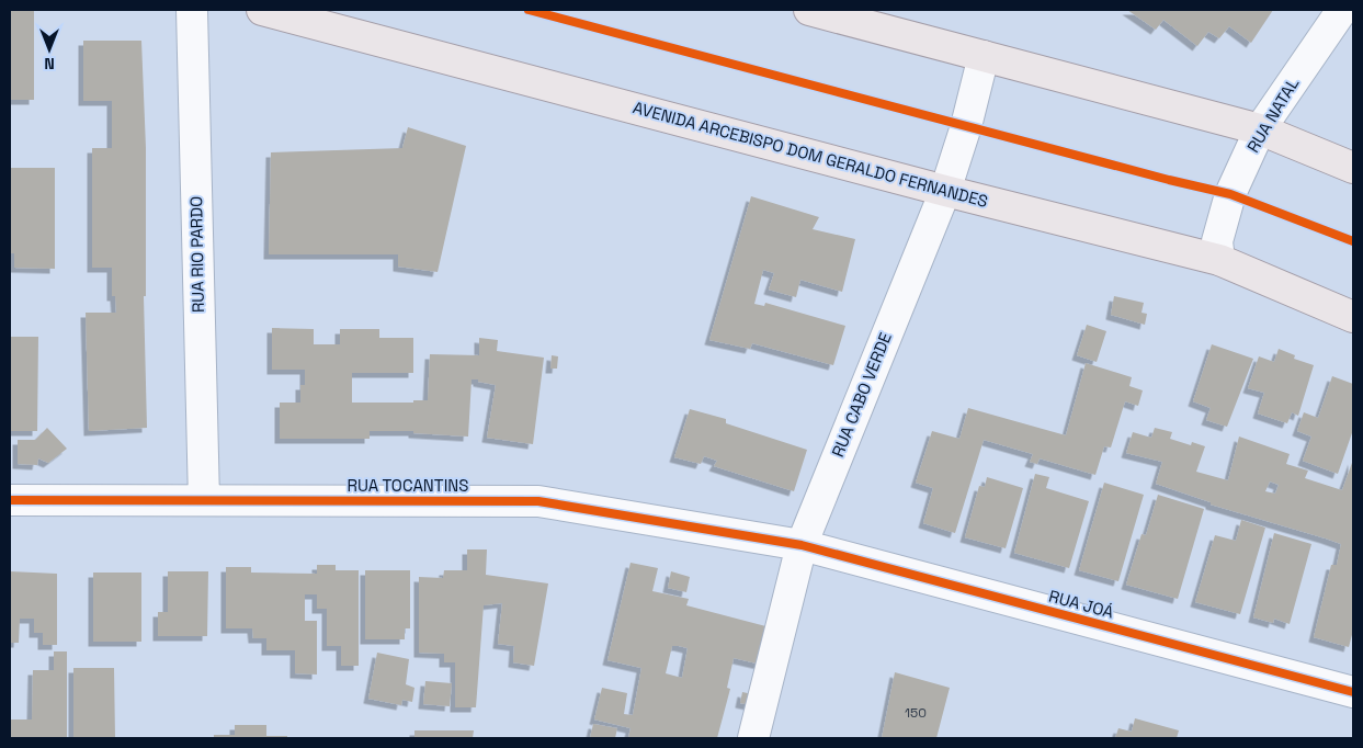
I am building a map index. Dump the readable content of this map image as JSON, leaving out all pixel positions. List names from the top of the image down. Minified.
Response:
{"streets":{"main road":["AVENIDA ARCEBISPO DOM GERALDO FERNANDES"],"street":["RUA NATAL","RUA RIO PARDO","RUA CABO VERDE","RUA TOCANTINS","RUA JOÁ"]},"crossings":[["RUA NATAL","AVENIDA ARCEBISPO DOM GERALDO FERNANDES"],["AVENIDA ARCEBISPO DOM GERALDO FERNANDES","RUA CABO VERDE"],["RUA RIO PARDO","RUA TOCANTINS"],["RUA CABO VERDE","RUA TOCANTINS"],["RUA CABO VERDE","RUA JOÁ"],["RUA TOCANTINS","RUA JOÁ"]],"house_numbers":["150"],"north":"bottom"}
